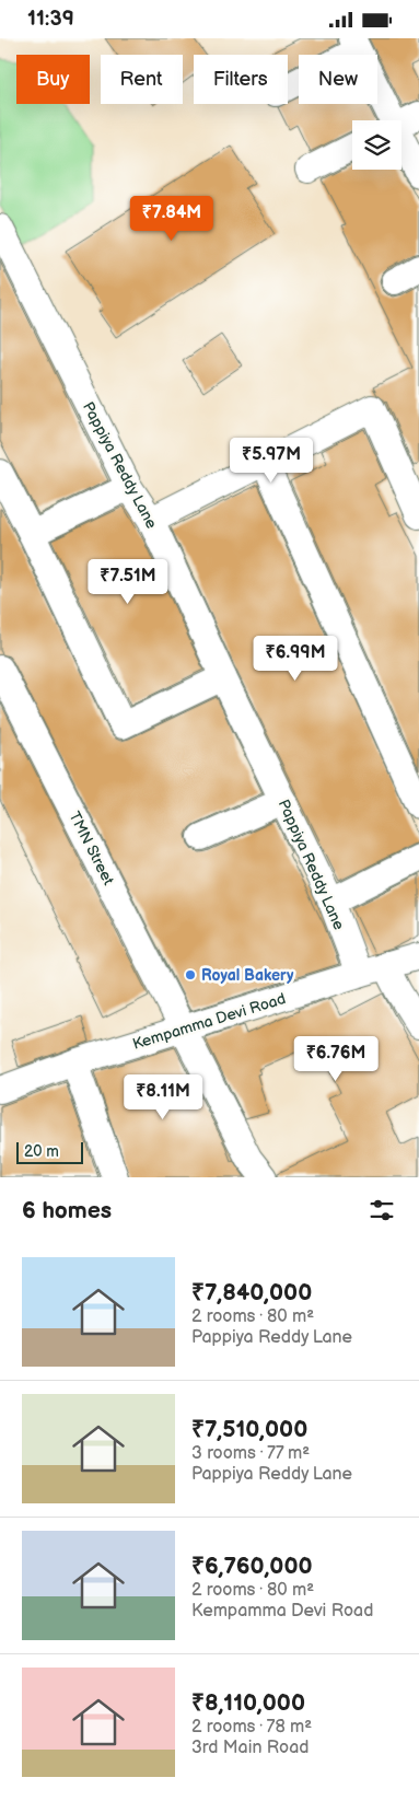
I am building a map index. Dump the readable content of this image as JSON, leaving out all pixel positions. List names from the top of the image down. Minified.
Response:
{"streets":{"street":["Pappiya Reddy Lane","TMN Street","Kempamma Devi Road"]},"crossings":[["Pappiya Reddy Lane","Kempamma Devi Road"],["TMN Street","Kempamma Devi Road"]],"places":["Royal Bakery"],"scale_bar":"20 m","page":{"status":"11:39","chip":["Buy","Rent","Filters","New"],"price":["₹7.84M","₹5.97M","₹7.51M","₹6.99M","₹6.76M","₹8.11M"],"scale":"20 m","heading":"6 homes","list":[{"name":"₹7,840,000","note":"2 rooms · 80 m² · Pappiya Reddy Lane"},{"name":"₹7,510,000","note":"3 rooms · 77 m² · Pappiya Reddy Lane"},{"name":"₹6,760,000","note":"2 rooms · 80 m² · Kempamma Devi Road"},{"name":"₹8,110,000","note":"2 rooms · 78 m² · 3rd Main Road"}]}}
